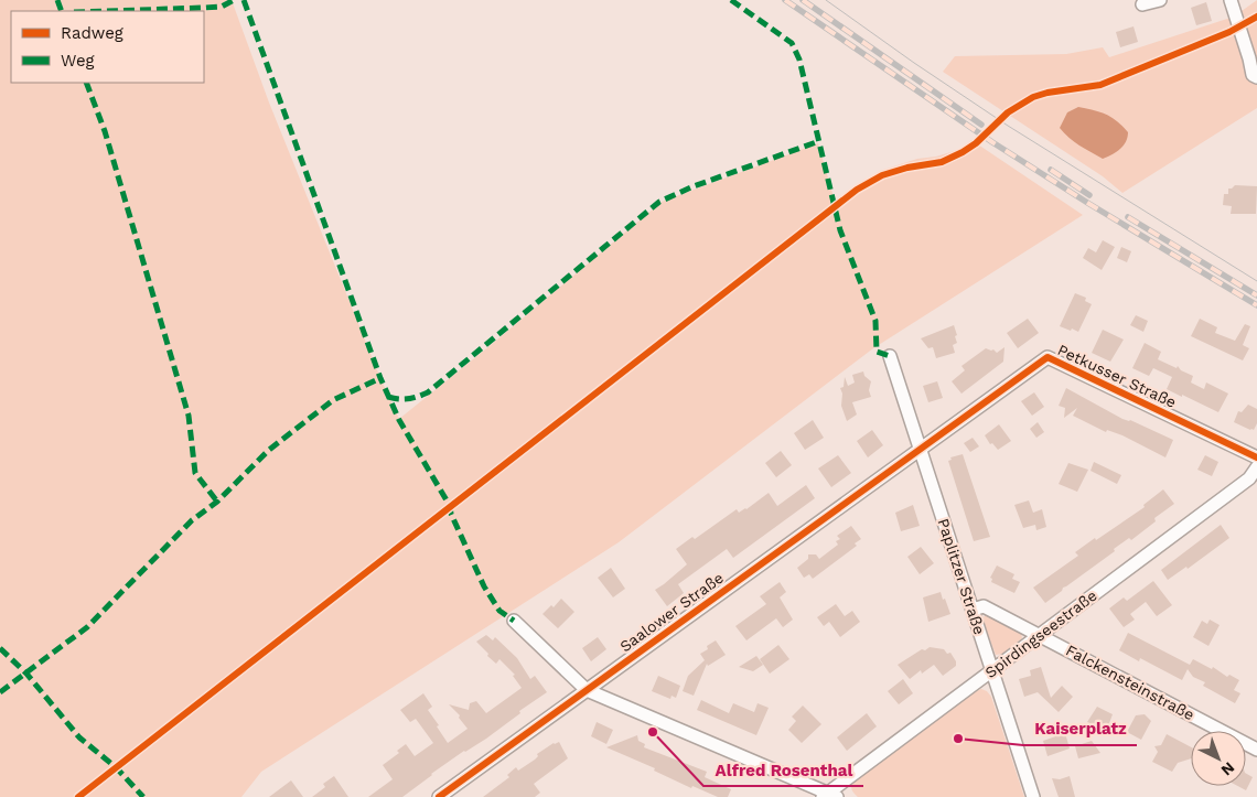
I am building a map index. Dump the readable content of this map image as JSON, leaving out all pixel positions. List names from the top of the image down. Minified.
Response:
{"streets":{"street":["Petkusser Straße","Paplitzer Straße","Saalower Straße","Spirdingseestraße","Falckensteinstraße"]},"crossings":[["Petkusser Straße","Paplitzer Straße"],["Petkusser Straße","Saalower Straße"],["Paplitzer Straße","Saalower Straße"],["Paplitzer Straße","Spirdingseestraße"],["Paplitzer Straße","Falckensteinstraße"],["Spirdingseestraße","Falckensteinstraße"]],"places":["Alfred Rosenthal","Kaiserplatz"],"legend":["Radweg","Weg"],"north":"bottom right"}
